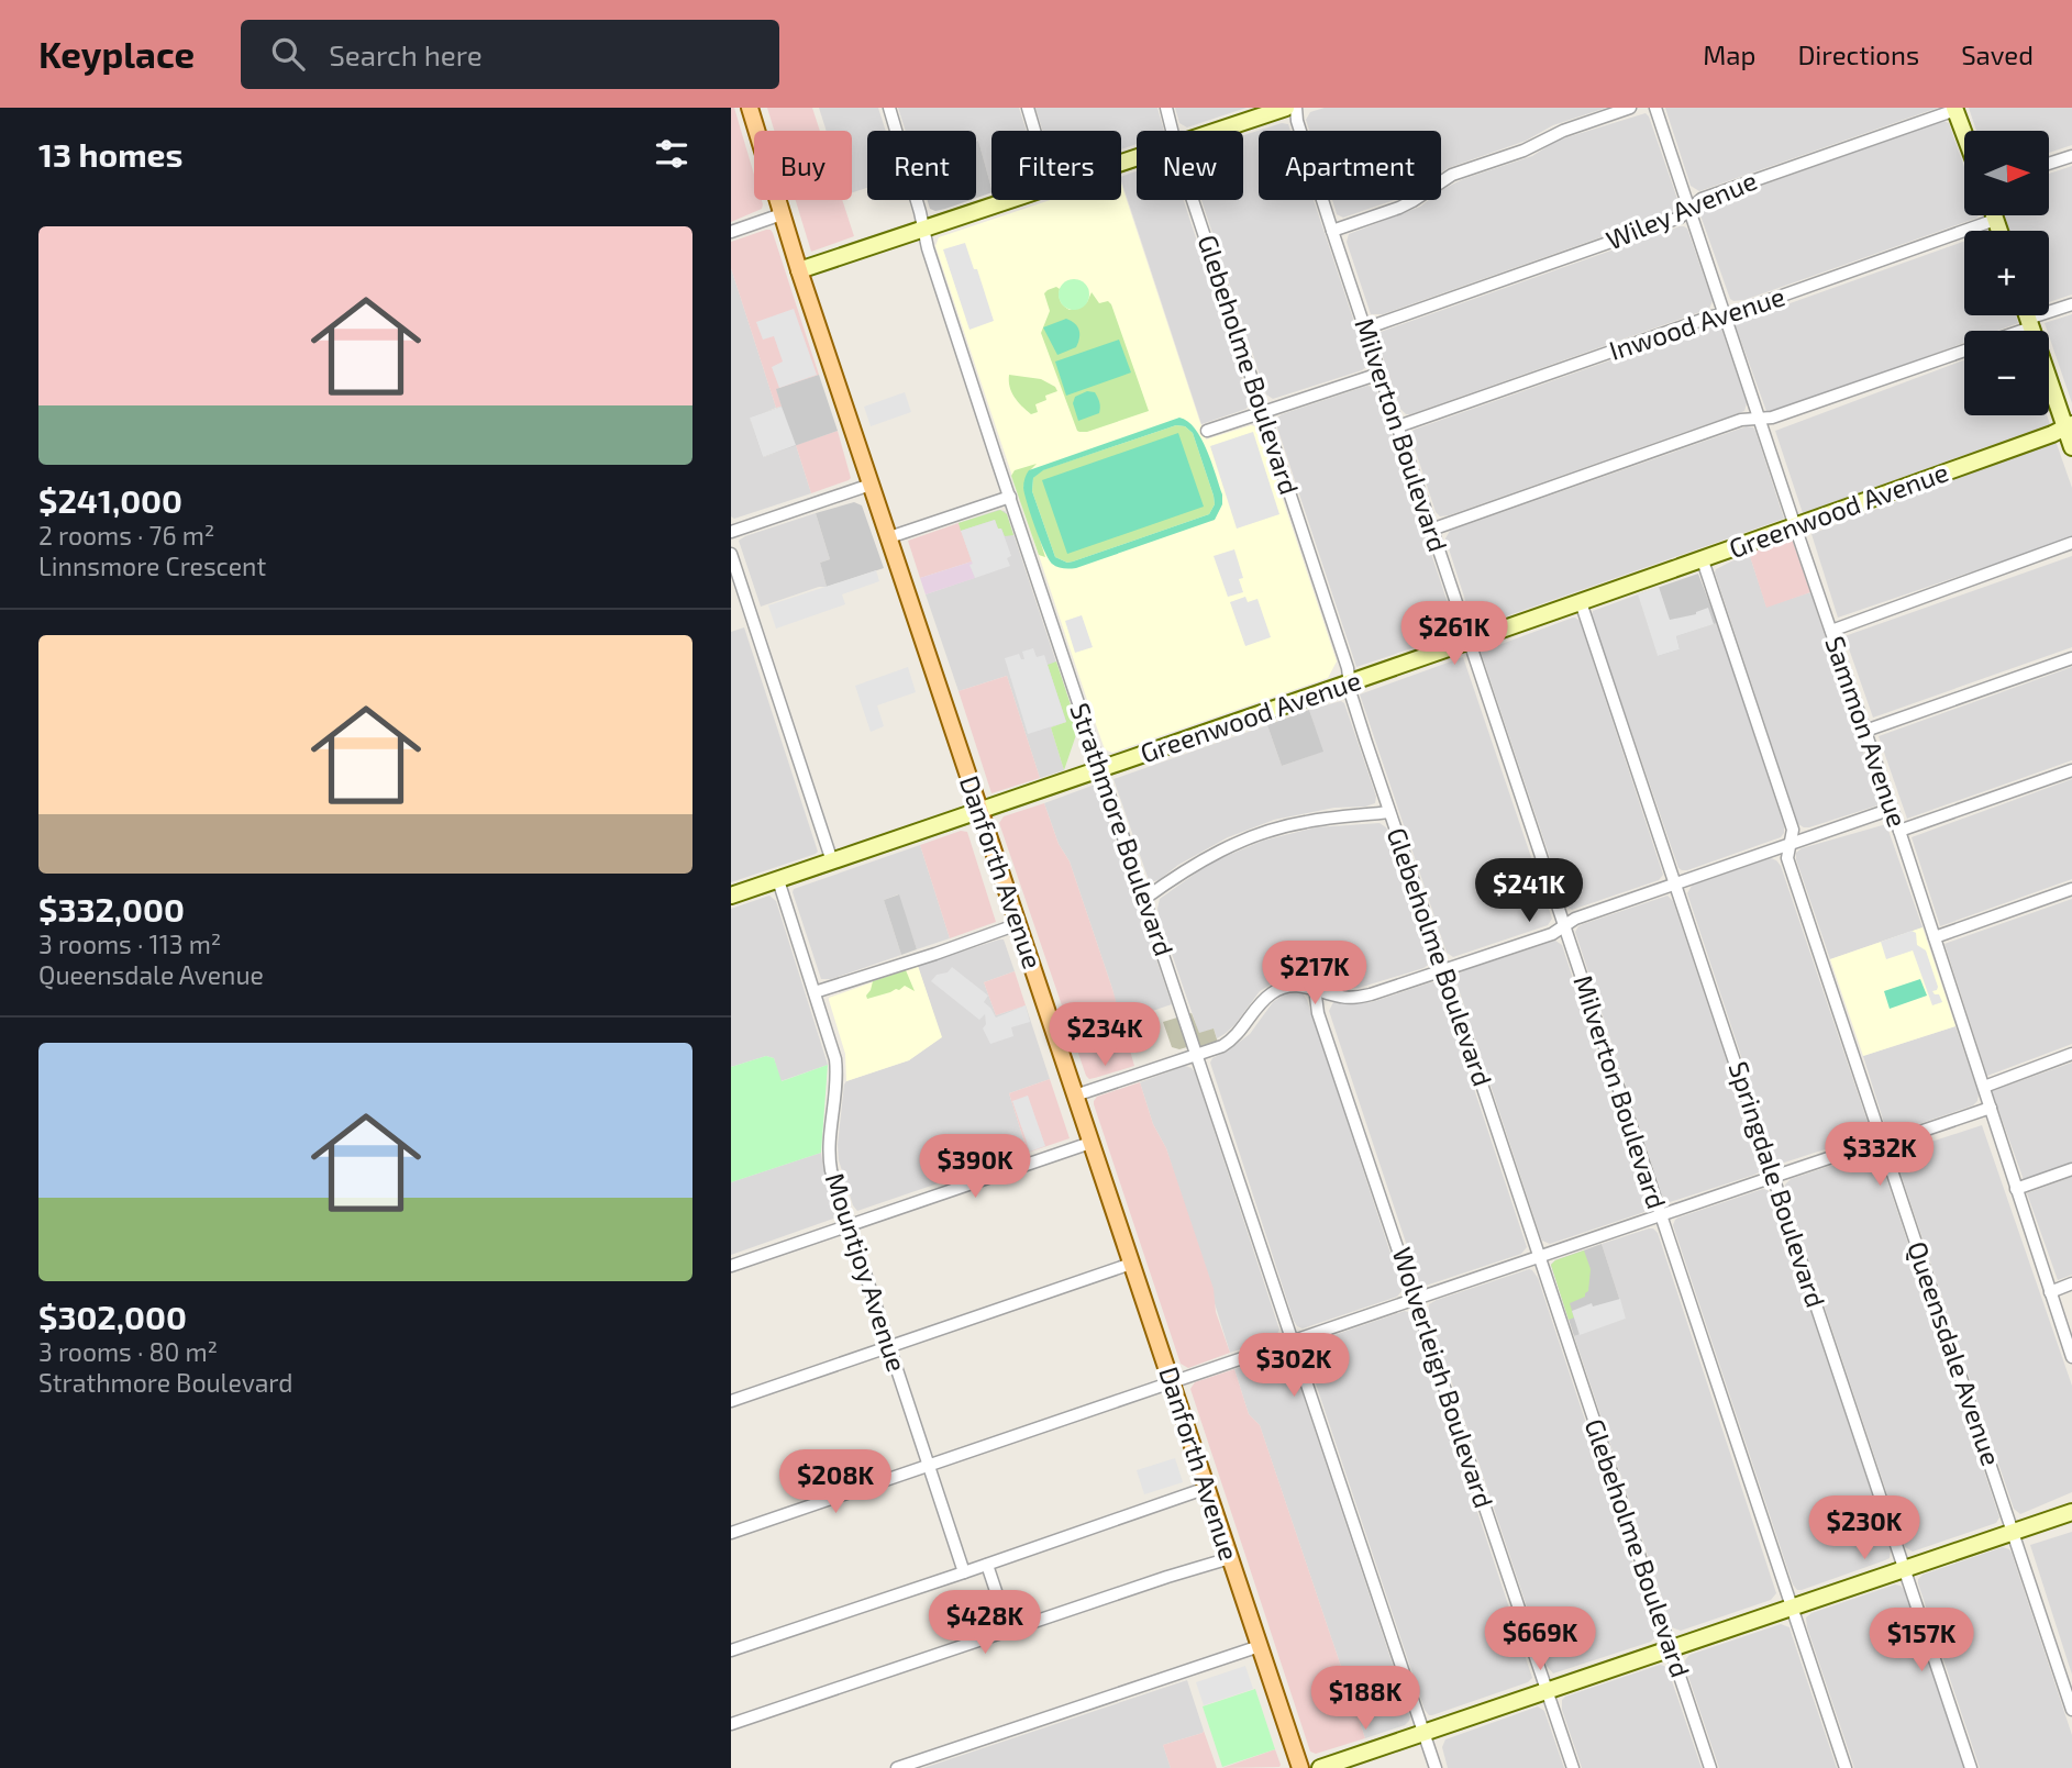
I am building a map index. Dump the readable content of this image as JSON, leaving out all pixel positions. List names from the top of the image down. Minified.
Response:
{"streets":{"main road":["Danforth Avenue"],"street":["Wiley Avenue","Inwood Avenue","Glebeholme Boulevard","Milverton Boulevard","Greenwood Avenue","Sammon Avenue","Strathmore Boulevard","Springdale Boulevard","Mountjoy Avenue","Queensdale Avenue","Wolverleigh Boulevard"]},"crossings":[["Wiley Avenue","Milverton Boulevard"],["Wiley Avenue","Sammon Avenue"],["Inwood Avenue","Milverton Boulevard"],["Inwood Avenue","Sammon Avenue"],["Glebeholme Boulevard","Greenwood Avenue"],["Milverton Boulevard","Greenwood Avenue"],["Greenwood Avenue","Sammon Avenue"],["Greenwood Avenue","Strathmore Boulevard"],["Greenwood Avenue","Danforth Avenue"],["Greenwood Avenue","Springdale Boulevard"],["Greenwood Avenue","Mountjoy Avenue"],["Greenwood Avenue","Queensdale Avenue"]],"north":"right","page":{"header":"Keyplace","search":"Search here","nav":["Map","Directions","Saved"],"heading":"13 homes","map_buttons":["+","−"],"chip":["Buy","Rent","Filters","New","Apartment"],"list":[{"name":"$241,000","note":"2 rooms · 76 m² · Linnsmore Crescent"},{"name":"$332,000","note":"3 rooms · 113 m² · Queensdale Avenue"},{"name":"$302,000","note":"3 rooms · 80 m² · Strathmore Boulevard"}],"price":["$261K","$241K","$217K","$234K","$332K","$390K","$302K","$208K","$230K","$428K","$669K","$157K","$188K"]}}
